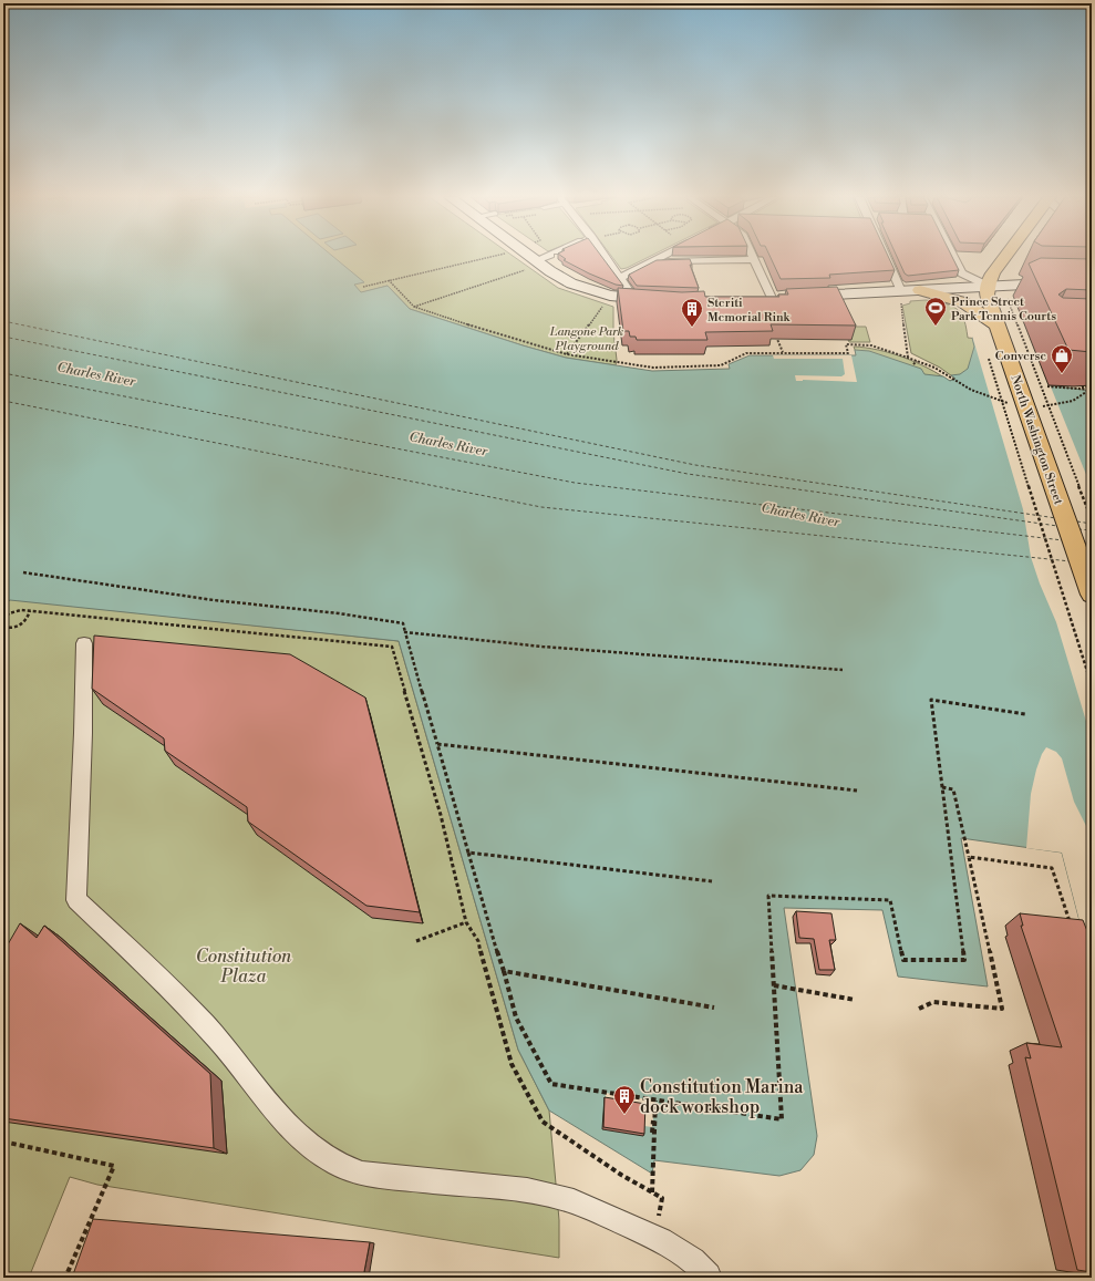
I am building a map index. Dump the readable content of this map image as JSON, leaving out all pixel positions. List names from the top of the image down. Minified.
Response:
{"streets":{"main road":["North Washington Street"]},"water":["Charles River"],"parks":["Langone Park Playground","Constitution Plaza"],"places":{"sports":["Prince Street Park Tennis Courts"],"building":["Steriti Memorial Rink","Constitution Marina dock workshop"],"shop":["Converse"]}}
